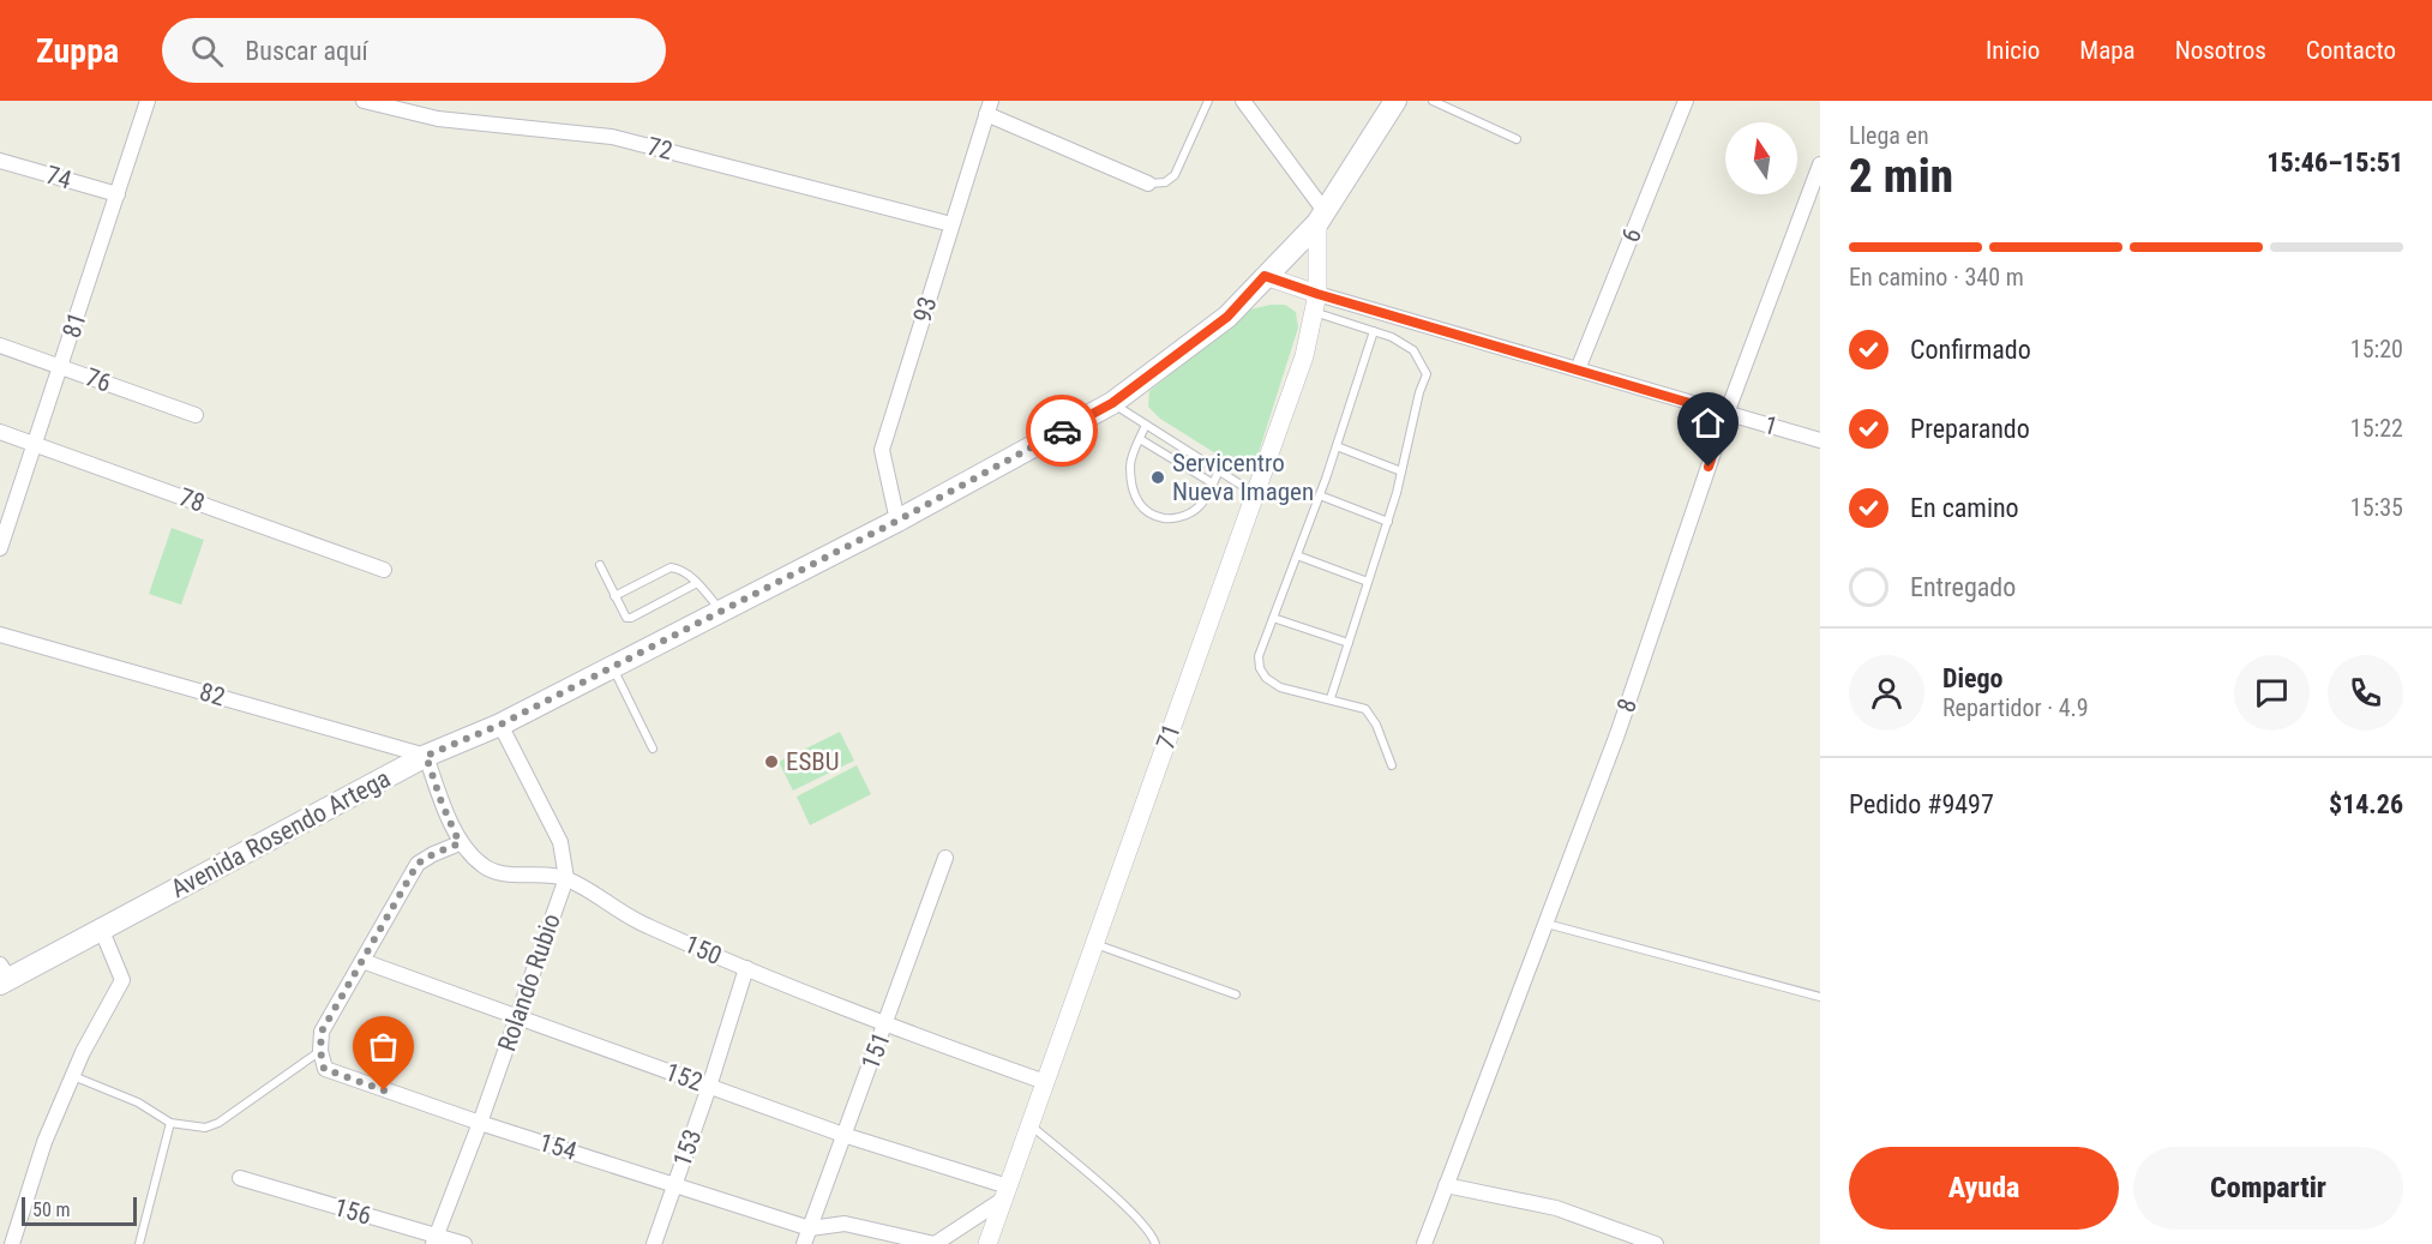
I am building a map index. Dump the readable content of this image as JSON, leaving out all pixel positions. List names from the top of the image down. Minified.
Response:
{"streets":{"main road":["Avenida Rosendo Artega"],"street":["72","74","6","93","81","76","1","78","82","8","71","150","Rolando Rubio","151","152","154","153","156"]},"crossings":[["72","93"],["74","81"],["6","1"],["93","Avenida Rosendo Artega"],["81","76"],["81","78"],["1","8"],["1","71"],["1","Avenida Rosendo Artega"],["82","Avenida Rosendo Artega"],["82","150"],["71","Avenida Rosendo Artega"],["71","150"],["71","152"],["Avenida Rosendo Artega","150"],["Avenida Rosendo Artega","Rolando Rubio"],["150","Rolando Rubio"],["150","151"],["150","153"],["Rolando Rubio","152"],["Rolando Rubio","154"],["Rolando Rubio","156"],["151","152"],["151","154"],["152","153"],["154","153"]],"places":["Servicentro Nueva Imagen","ESBU"],"scale_bar":"50 m","north":"top","page":{"header":"Zuppa","search":"Buscar aquí","nav":["Inicio","Mapa","Nosotros","Contacto"],"heading":["2 min","Llega en","15:46–15:51"],"panel":["Diego","Repartidor · 4.9","Pedido #9497","$14.26"],"bar":"En camino · 340 m","list":[["Confirmado","15:20"],["Preparando","15:22"],["En camino","15:35"],"Entregado"],"buttons":["Ayuda","Compartir"],"scale":"50 m"}}
